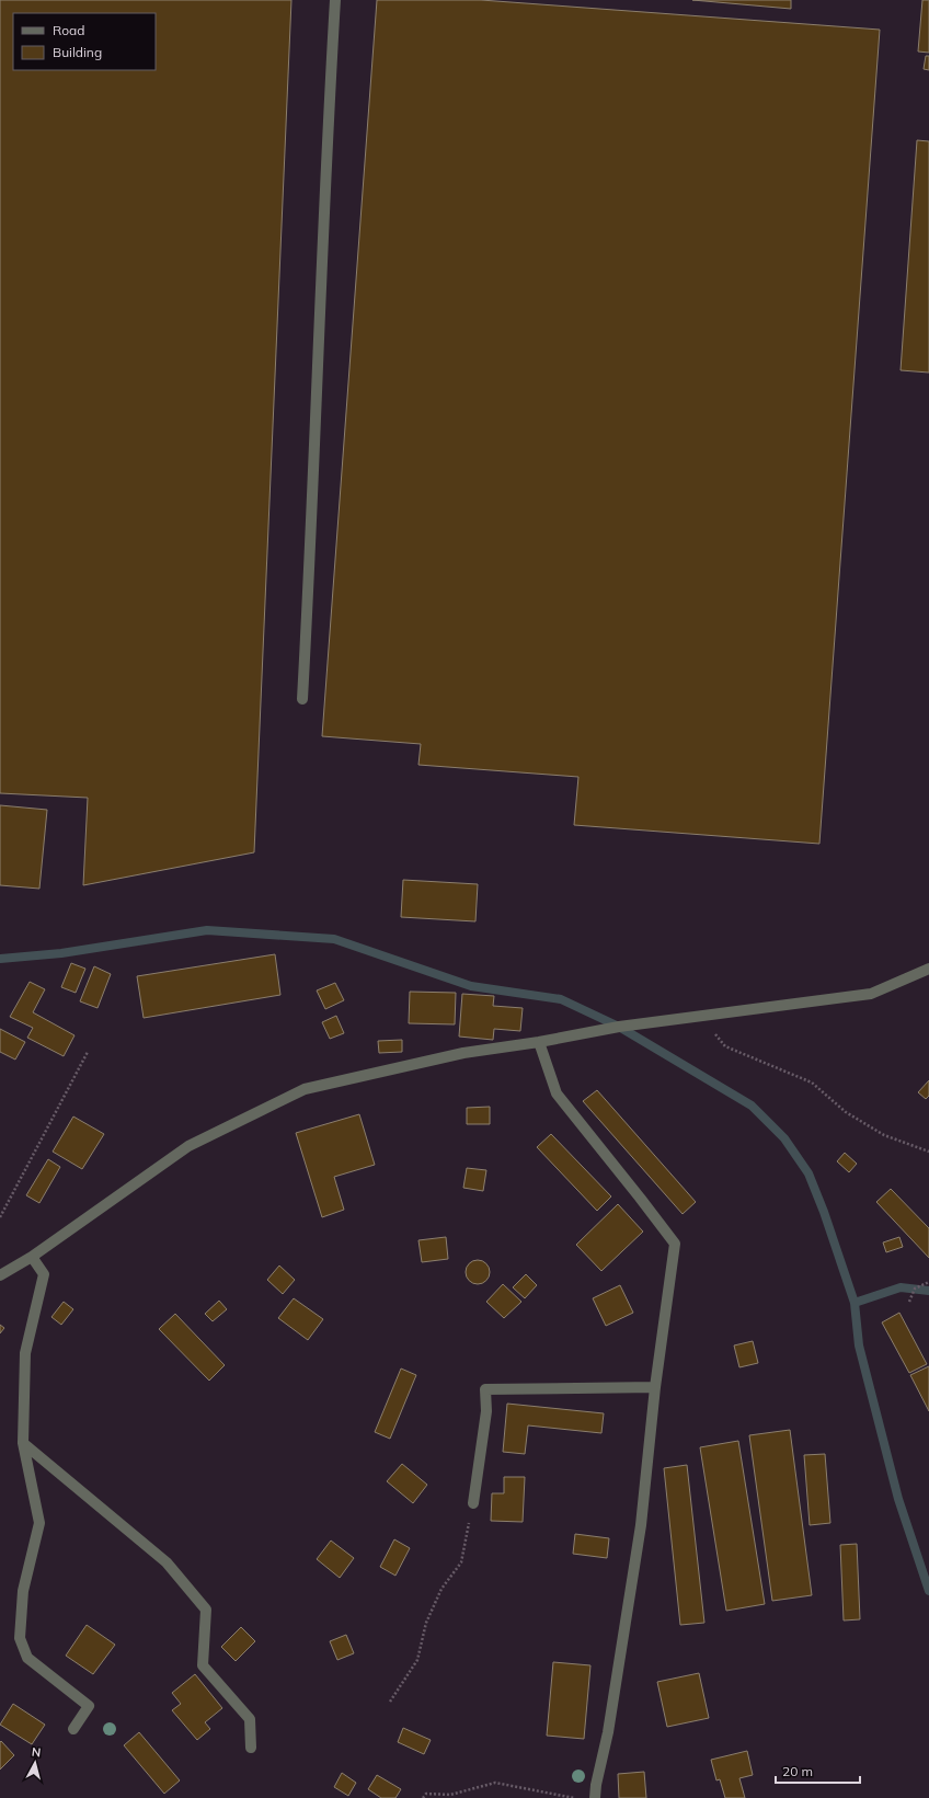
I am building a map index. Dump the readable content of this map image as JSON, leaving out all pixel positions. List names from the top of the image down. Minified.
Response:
{"legend":["Road","Building"],"scale_bar":"20 m","north":"top"}
